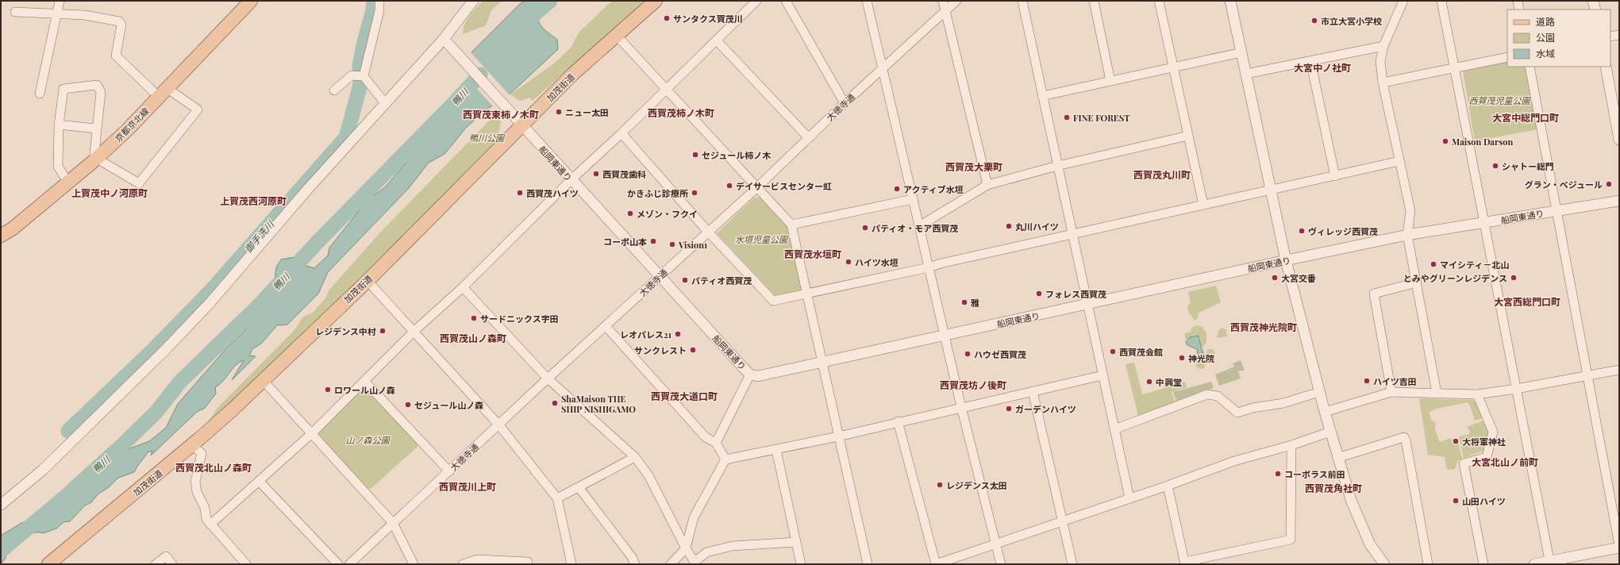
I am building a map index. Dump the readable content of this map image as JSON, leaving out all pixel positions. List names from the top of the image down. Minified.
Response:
{"streets":{"main road":["加茂街道","京都京北線"],"street":["大徳寺通","船岡東通り"]},"crossings":[["加茂街道","船岡東通り"],["大徳寺通","船岡東通り"]],"districts":["大宮中ノ社町","西賀茂柿ノ木町","西賀茂東柿ノ木町","大宮中総門口町","西賀茂大栗町","西賀茂丸川町","上賀茂中ノ河原町","上賀茂西河原町","西賀茂水垣町","大宮西総門口町","西賀茂神光院町","西賀茂山ノ森町","西賀茂坊ノ後町","西賀茂大道口町","大宮北山ノ前町","西賀茂北山ノ森町","西賀茂川上町","西賀茂角社町"],"water":["鴨川","御手洗川"],"parks":["西賀茂児童公園","鴨川公園","水垣児童公園","山ノ森公園"],"places":["サンタクス賀茂川","市立大宮小学校","ニュー太田","FINE FOREST","Maison Darson","セジュール柿ノ木","シャトー総門","西賀茂歯科","グラン・べジュール","デイサービスセンター虹","アクティブ水垣","西賀茂ハイツ","かきふじ診療所","メゾン・フクイ","丸川ハイツ","パティオ・モア西賀茂","ヴィレッジ西賀茂","コーポ山本","Vision1","ハイツ水垣","マイシティ－北山","大宮交番","とみやグリーンレジデンス","パティオ西賀茂","フォレス西賀茂","雅","サードニックス宇田","レジデンス中村","レオパレス21","サンクレスト","西賀茂会館","ハウゼ西賀茂","神光院","ハイツ吉田","中興堂","ロワール山ノ森","ShaMaison THE SHIP NISHIGAMO","セジュール山ノ森","ガーデンハイツ","大将軍神社","コーポラス前田","レジデンス太田","山田ハイツ"],"legend":["道路","公園","水域"]}
